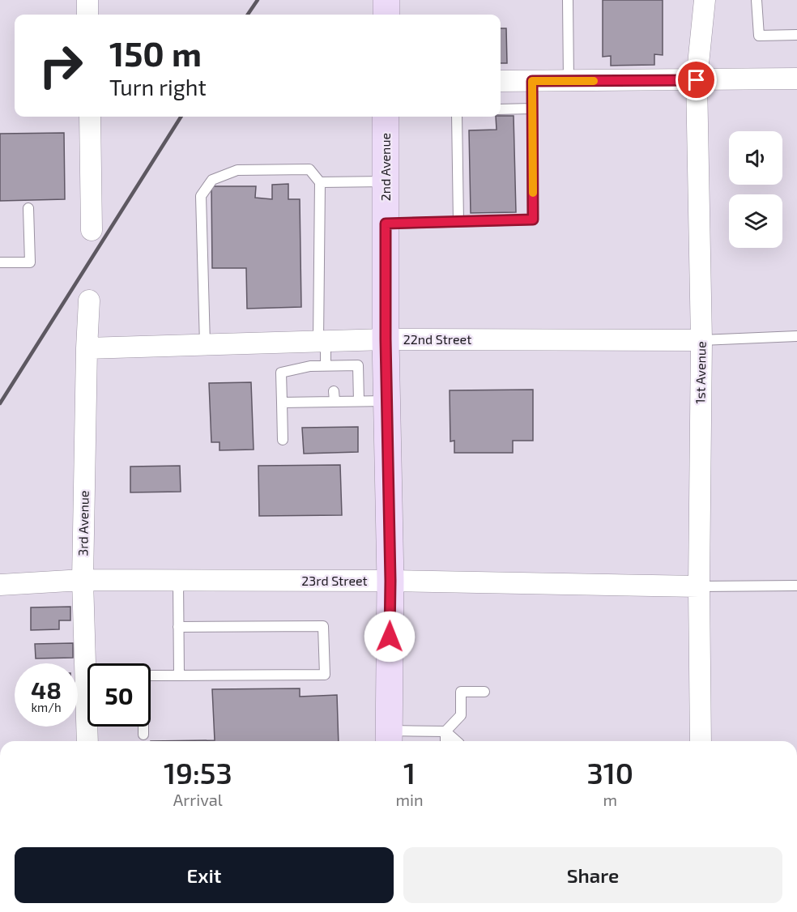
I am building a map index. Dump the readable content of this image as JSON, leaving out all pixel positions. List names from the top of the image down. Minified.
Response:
{"streets":{"main road":["2nd Avenue"],"street":["22nd Street","1st Avenue","3rd Avenue","23rd Street"]},"crossings":[["2nd Avenue","22nd Street"],["2nd Avenue","23rd Street"],["22nd Street","1st Avenue"],["22nd Street","3rd Avenue"],["1st Avenue","23rd Street"],["3rd Avenue","23rd Street"]],"page":{"turn":["150 m","Turn right"],"speed":"48 km/h","limit":"50","eta":["19:53","Arrival","1","min","310","m"],"buttons":["Exit","Share"]}}
